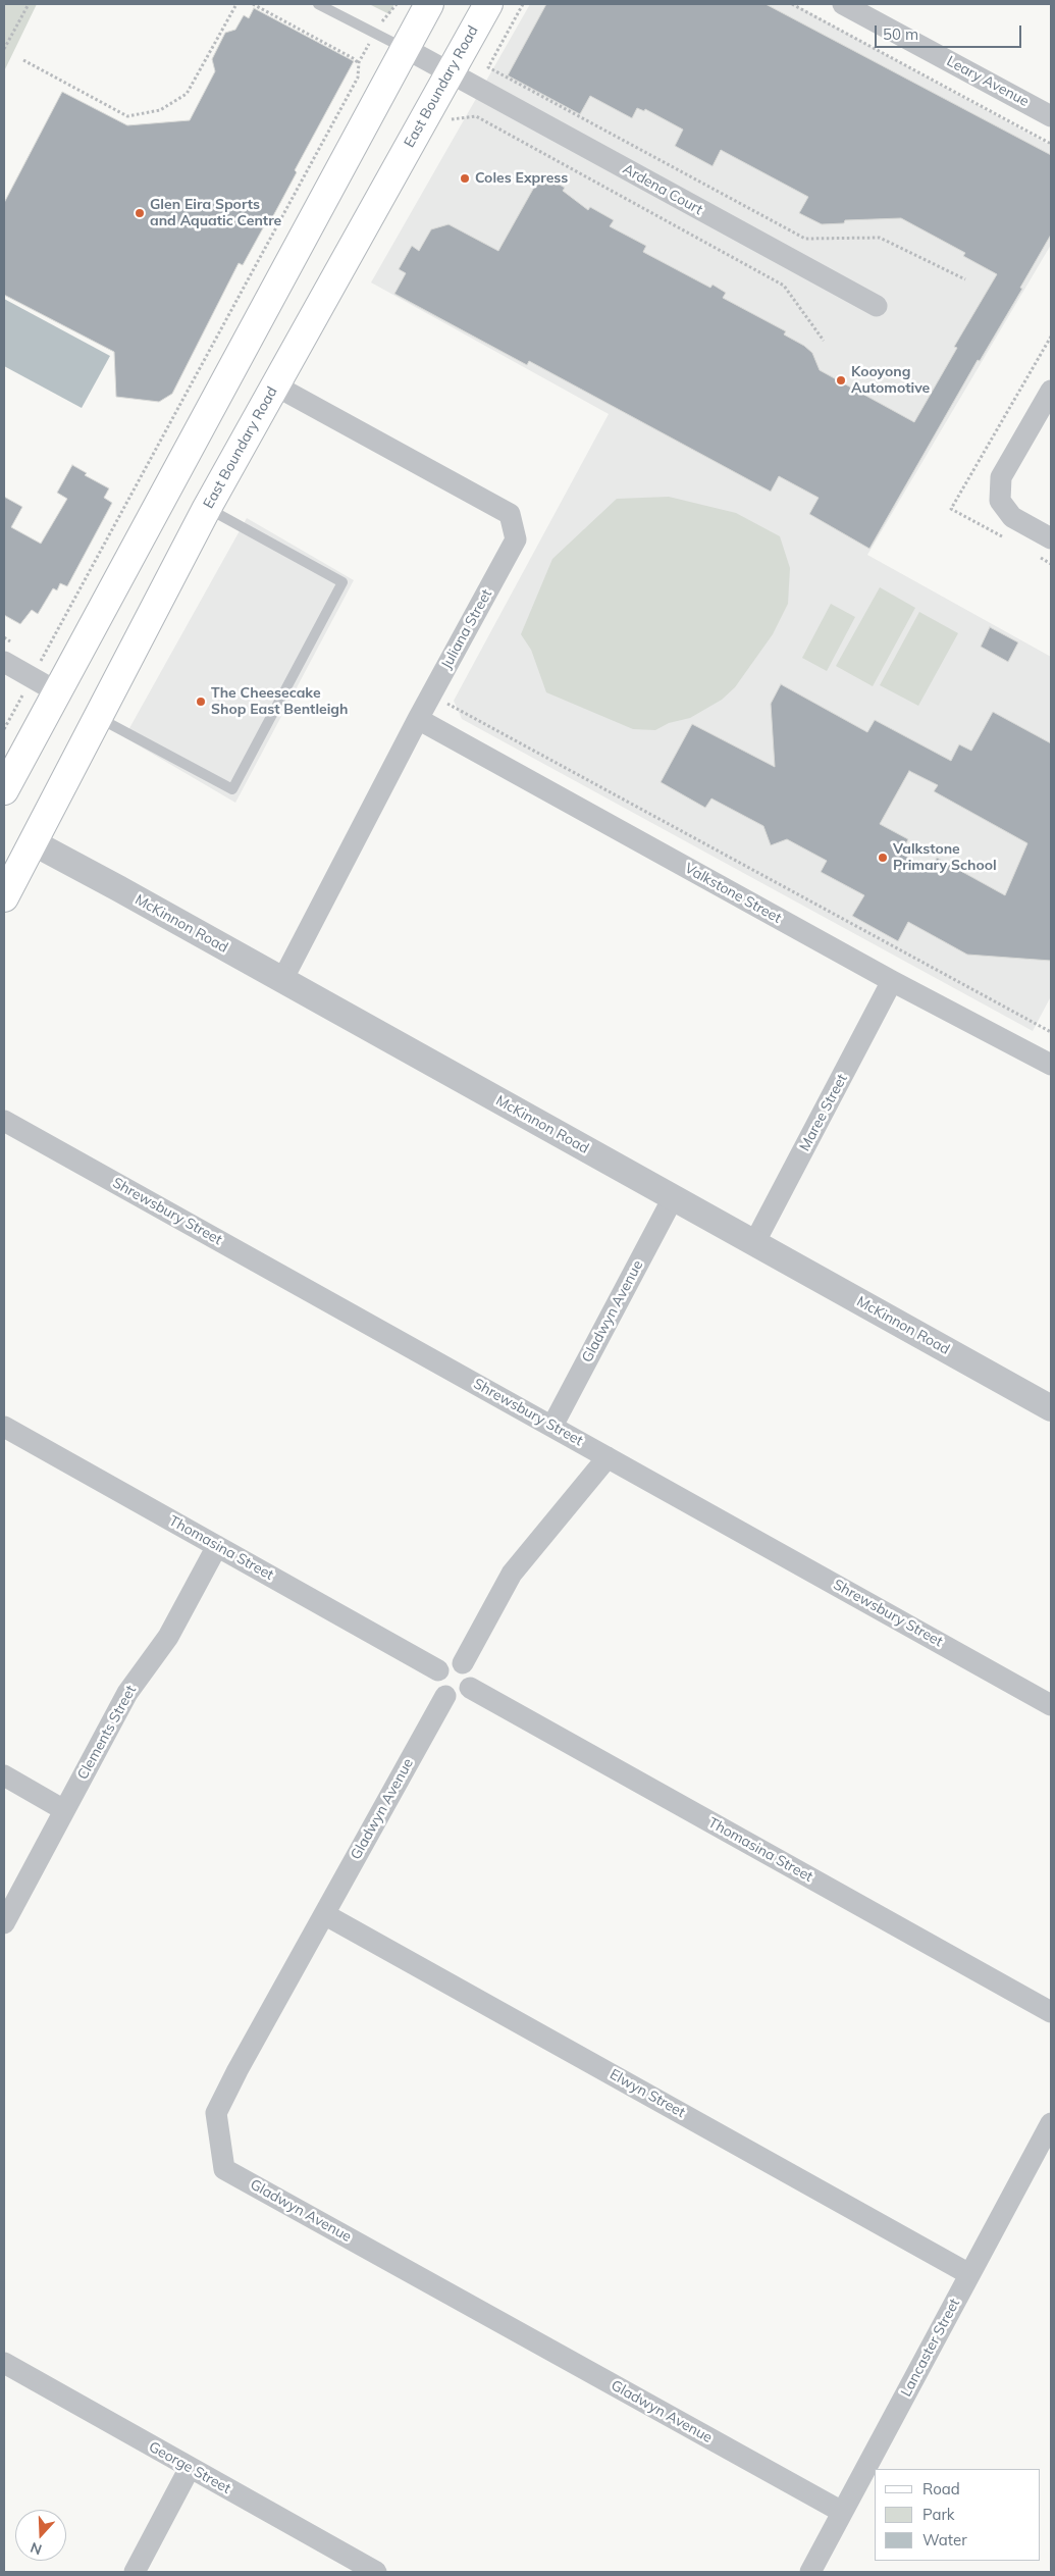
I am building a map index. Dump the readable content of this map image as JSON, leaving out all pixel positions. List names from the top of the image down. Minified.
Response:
{"streets":{"main road":["East Boundary Road"],"street":["Leary Avenue","Ardena Court","Juliana Street","Valkstone Street","McKinnon Road","Maree Street","Shrewsbury Street","Gladwyn Avenue","Thomasina Street","Clements Street","Elwyn Street","Lancaster Street","George Street"]},"crossings":[["East Boundary Road","Ardena Court"],["East Boundary Road","Juliana Street"],["East Boundary Road","McKinnon Road"],["Juliana Street","Valkstone Street"],["Juliana Street","McKinnon Road"],["Valkstone Street","Maree Street"],["McKinnon Road","Maree Street"],["McKinnon Road","Gladwyn Avenue"],["Shrewsbury Street","Gladwyn Avenue"],["Gladwyn Avenue","Thomasina Street"],["Gladwyn Avenue","Elwyn Street"],["Gladwyn Avenue","Lancaster Street"],["Thomasina Street","Clements Street"],["Elwyn Street","Lancaster Street"]],"places":["Coles Express","Glen Eira Sports and Aquatic Centre","Kooyong Automotive","The Cheesecake Shop East Bentleigh","Valkstone Primary School"],"legend":["Road","Park","Water"],"scale_bar":"50 m","north":"bottom"}
